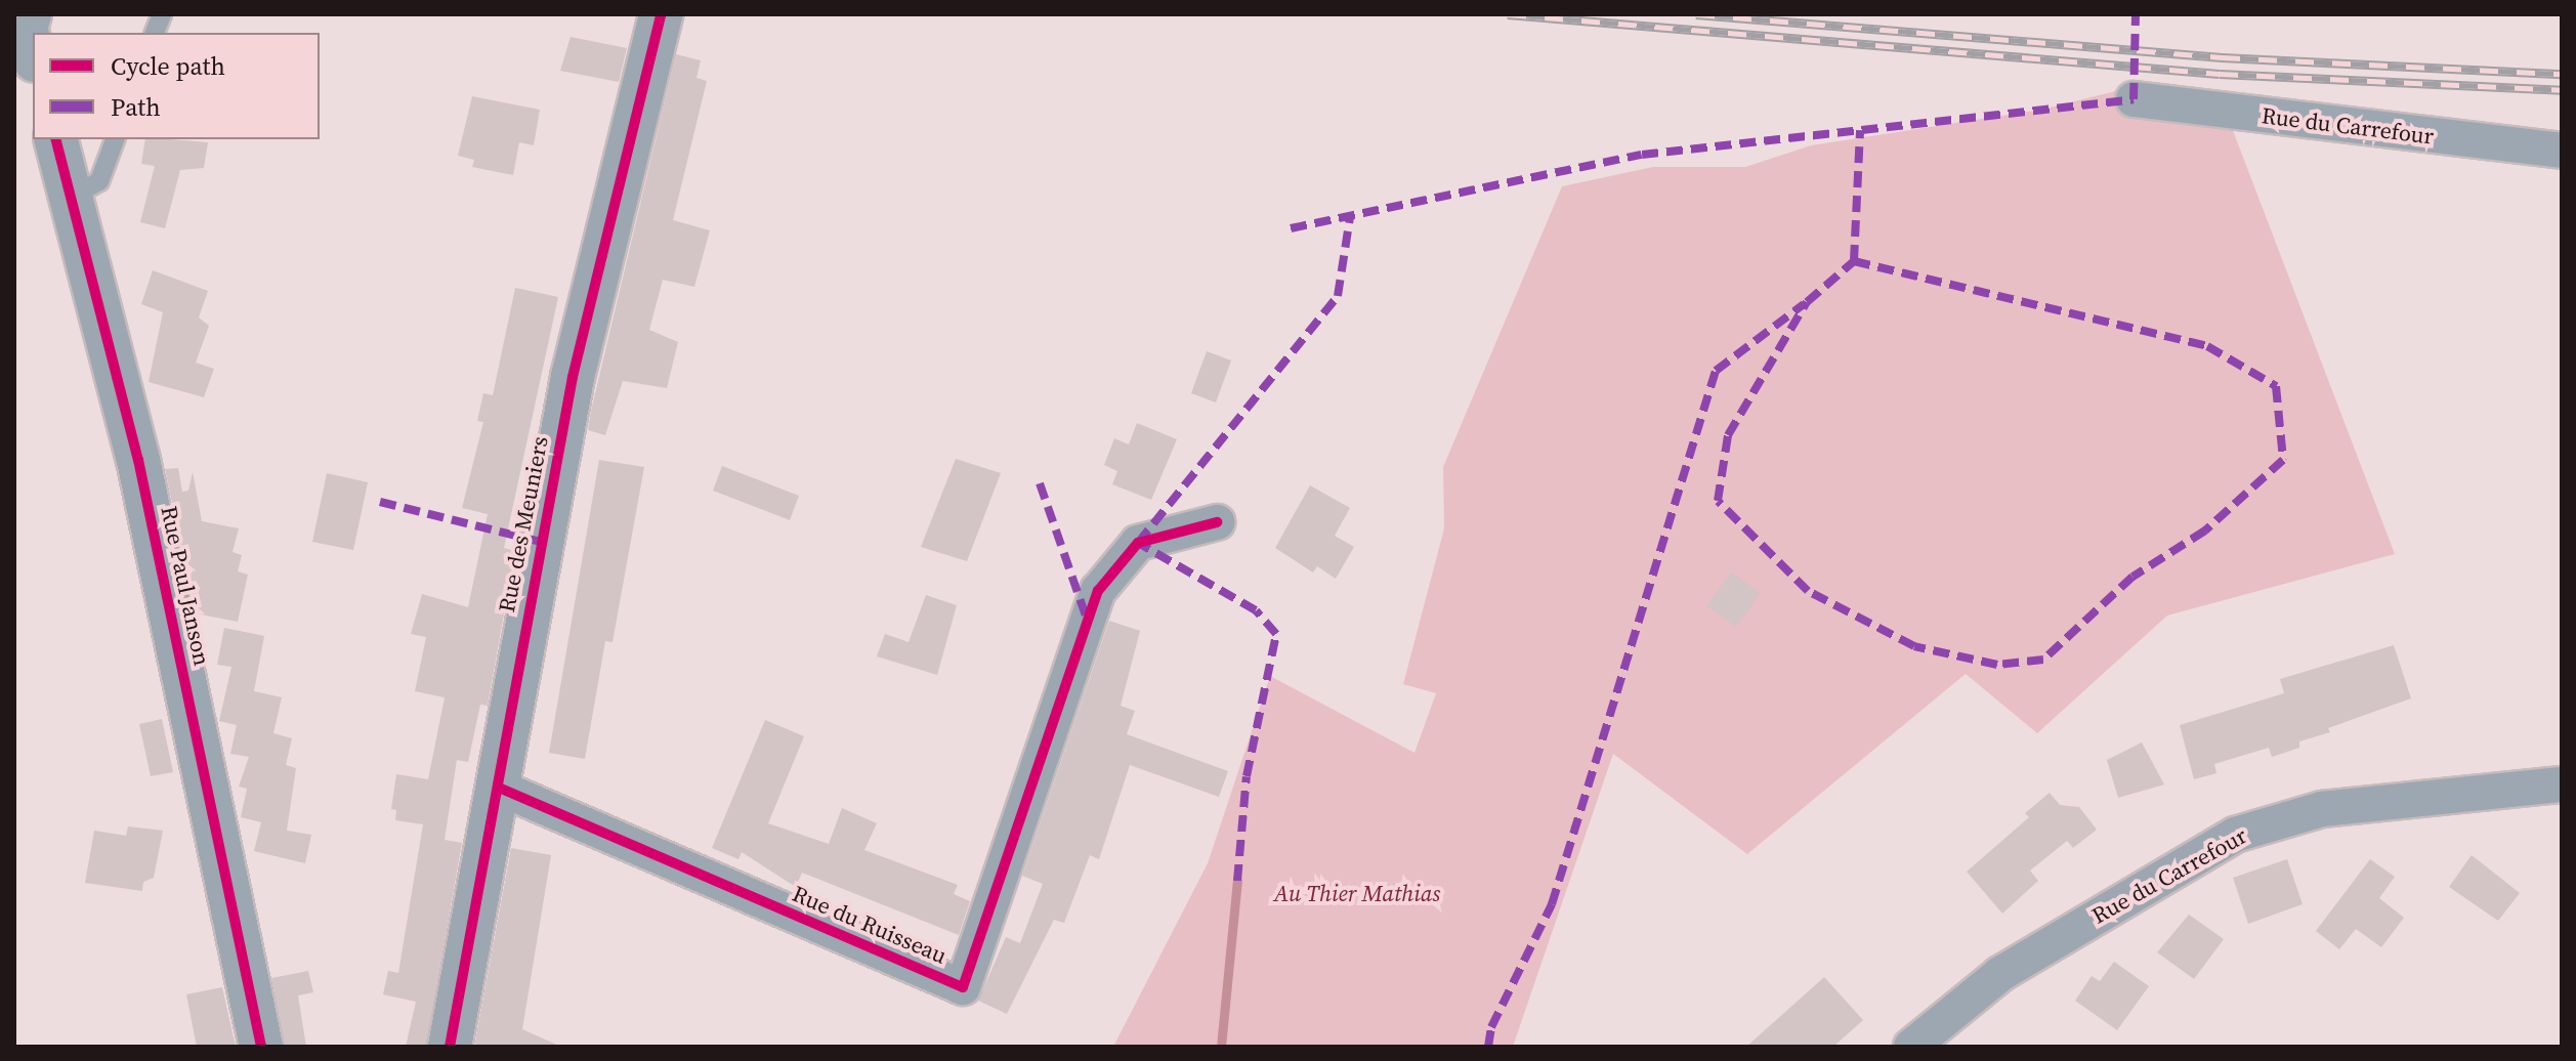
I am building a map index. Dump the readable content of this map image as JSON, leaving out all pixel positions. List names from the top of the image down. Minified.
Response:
{"streets":{"street":["Rue du Carrefour","Rue des Meuniers","Rue Paul Janson","Rue du Ruisseau"]},"crossings":[["Rue des Meuniers","Rue du Ruisseau"]],"parks":["Au Thier Mathias"],"legend":["Cycle path","Path"]}
